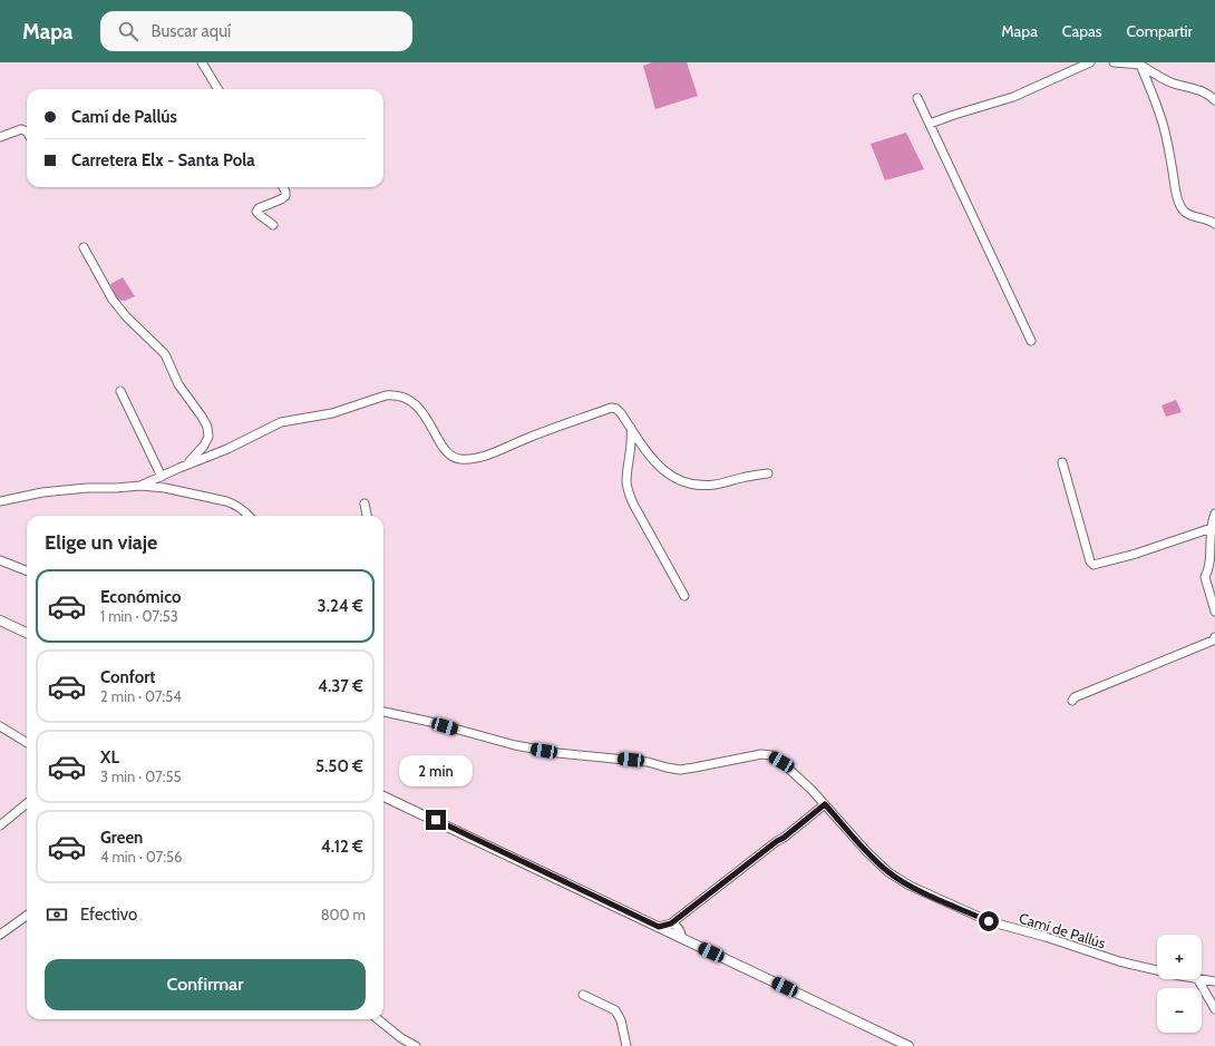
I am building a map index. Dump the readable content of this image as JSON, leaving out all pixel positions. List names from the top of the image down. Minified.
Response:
{"streets":{"street":["Camí de Pallús"]},"page":{"header":"Mapa","search":"Buscar aquí","nav":["Mapa","Capas","Compartir"],"banner":["Camí de Pallús","Carretera Elx - Santa Pola"],"heading":"Elige un viaje","list":[{"name":"Económico","note":"1 min · 07:53","value":"3.24 €"},{"name":"Confort","note":"2 min · 07:54","value":"4.37 €"},{"name":"XL","note":"3 min · 07:55","value":"5.50 €"},{"name":"Green","note":"4 min · 07:56","value":"4.12 €"}],"bubble":"2 min","pay":["Efectivo","800 m"],"map_buttons":["+","−"],"buttons":"Confirmar"}}
